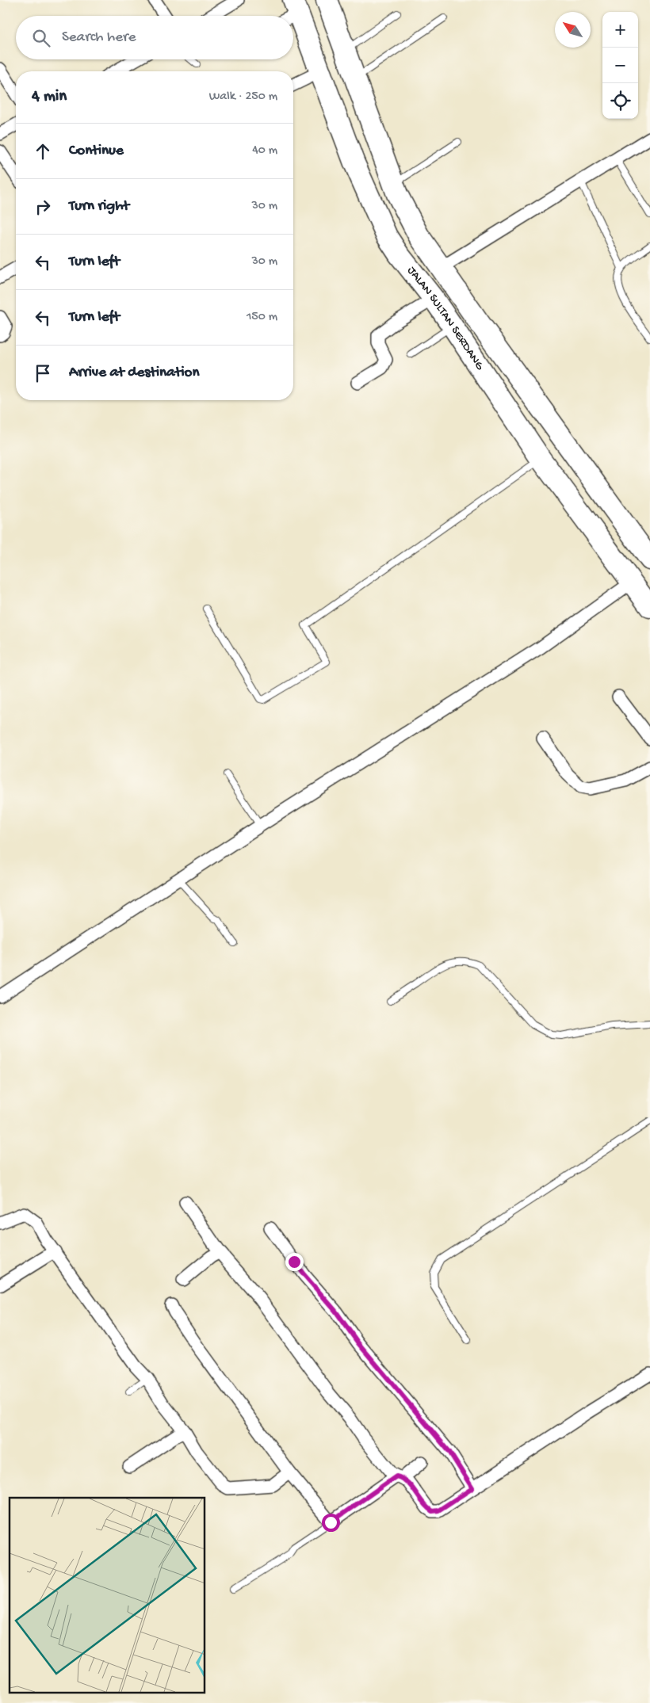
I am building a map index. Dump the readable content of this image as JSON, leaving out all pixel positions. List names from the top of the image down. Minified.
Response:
{"streets":{"highway":["JALAN SULTAN SERDANG"]},"north":"top left","page":{"map_buttons":["+","−"],"search":"Search here","heading":["4 min","Walk · 250 m"],"list":[["Continue","40 m"],["Turn right","30 m"],["Turn left","30 m"],["Turn left","150 m"],"Arrive at destination"]}}
